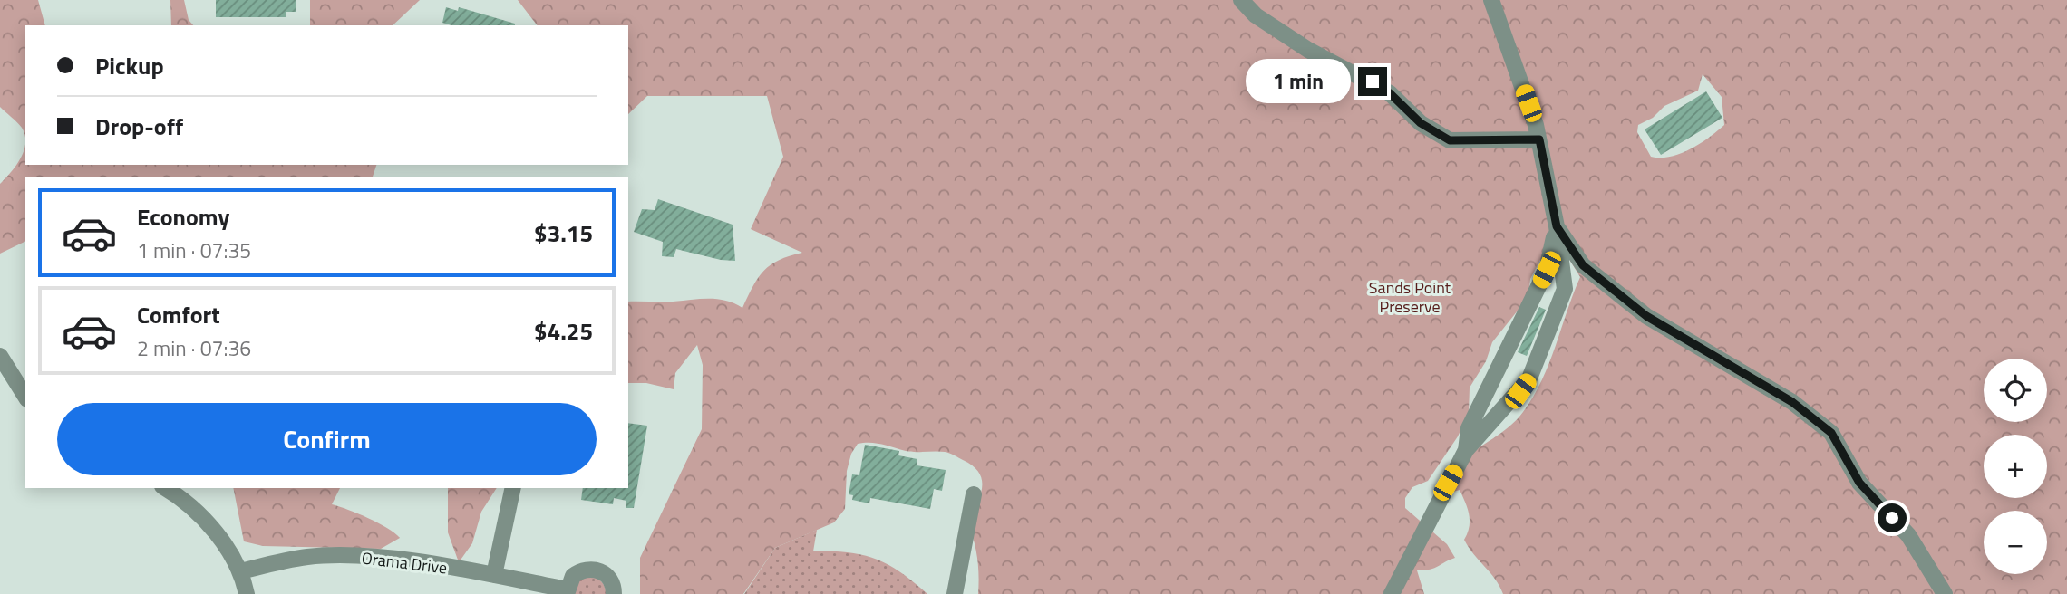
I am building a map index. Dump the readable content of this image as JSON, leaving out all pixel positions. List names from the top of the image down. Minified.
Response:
{"streets":{"street":["Orama Drive"]},"parks":["Sands Point Preserve"],"page":{"banner":["Pickup","Drop-off"],"bubble":"1 min","list":[{"name":"Economy","note":"1 min · 07:35","value":"$3.15"},{"name":"Comfort","note":"2 min · 07:36","value":"$4.25"}],"map_buttons":["+","−"],"buttons":"Confirm"}}
